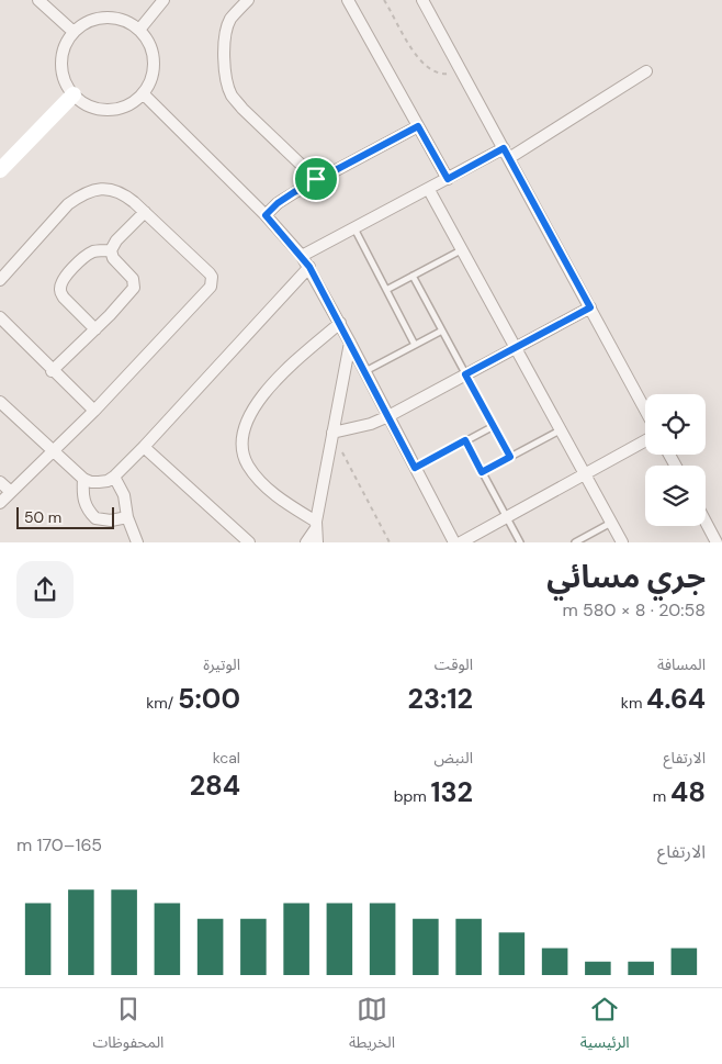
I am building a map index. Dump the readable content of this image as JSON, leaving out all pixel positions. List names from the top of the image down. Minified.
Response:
{"scale_bar":"50 m","page":{"scale":"50 m","heading":["جري مسائي","20:58 · 8 × 580 m"],"stats":[["المسافة","4.64 km"],["الوقت","23:12"],["الوتيرة","5:00 /km"],["الارتفاع","48 m"],["النبض","132 bpm"],["kcal","284"]],"chart":["الارتفاع","165–170 m"],"tabs":["الرئيسية","الخريطة","المحفوظات"]}}
